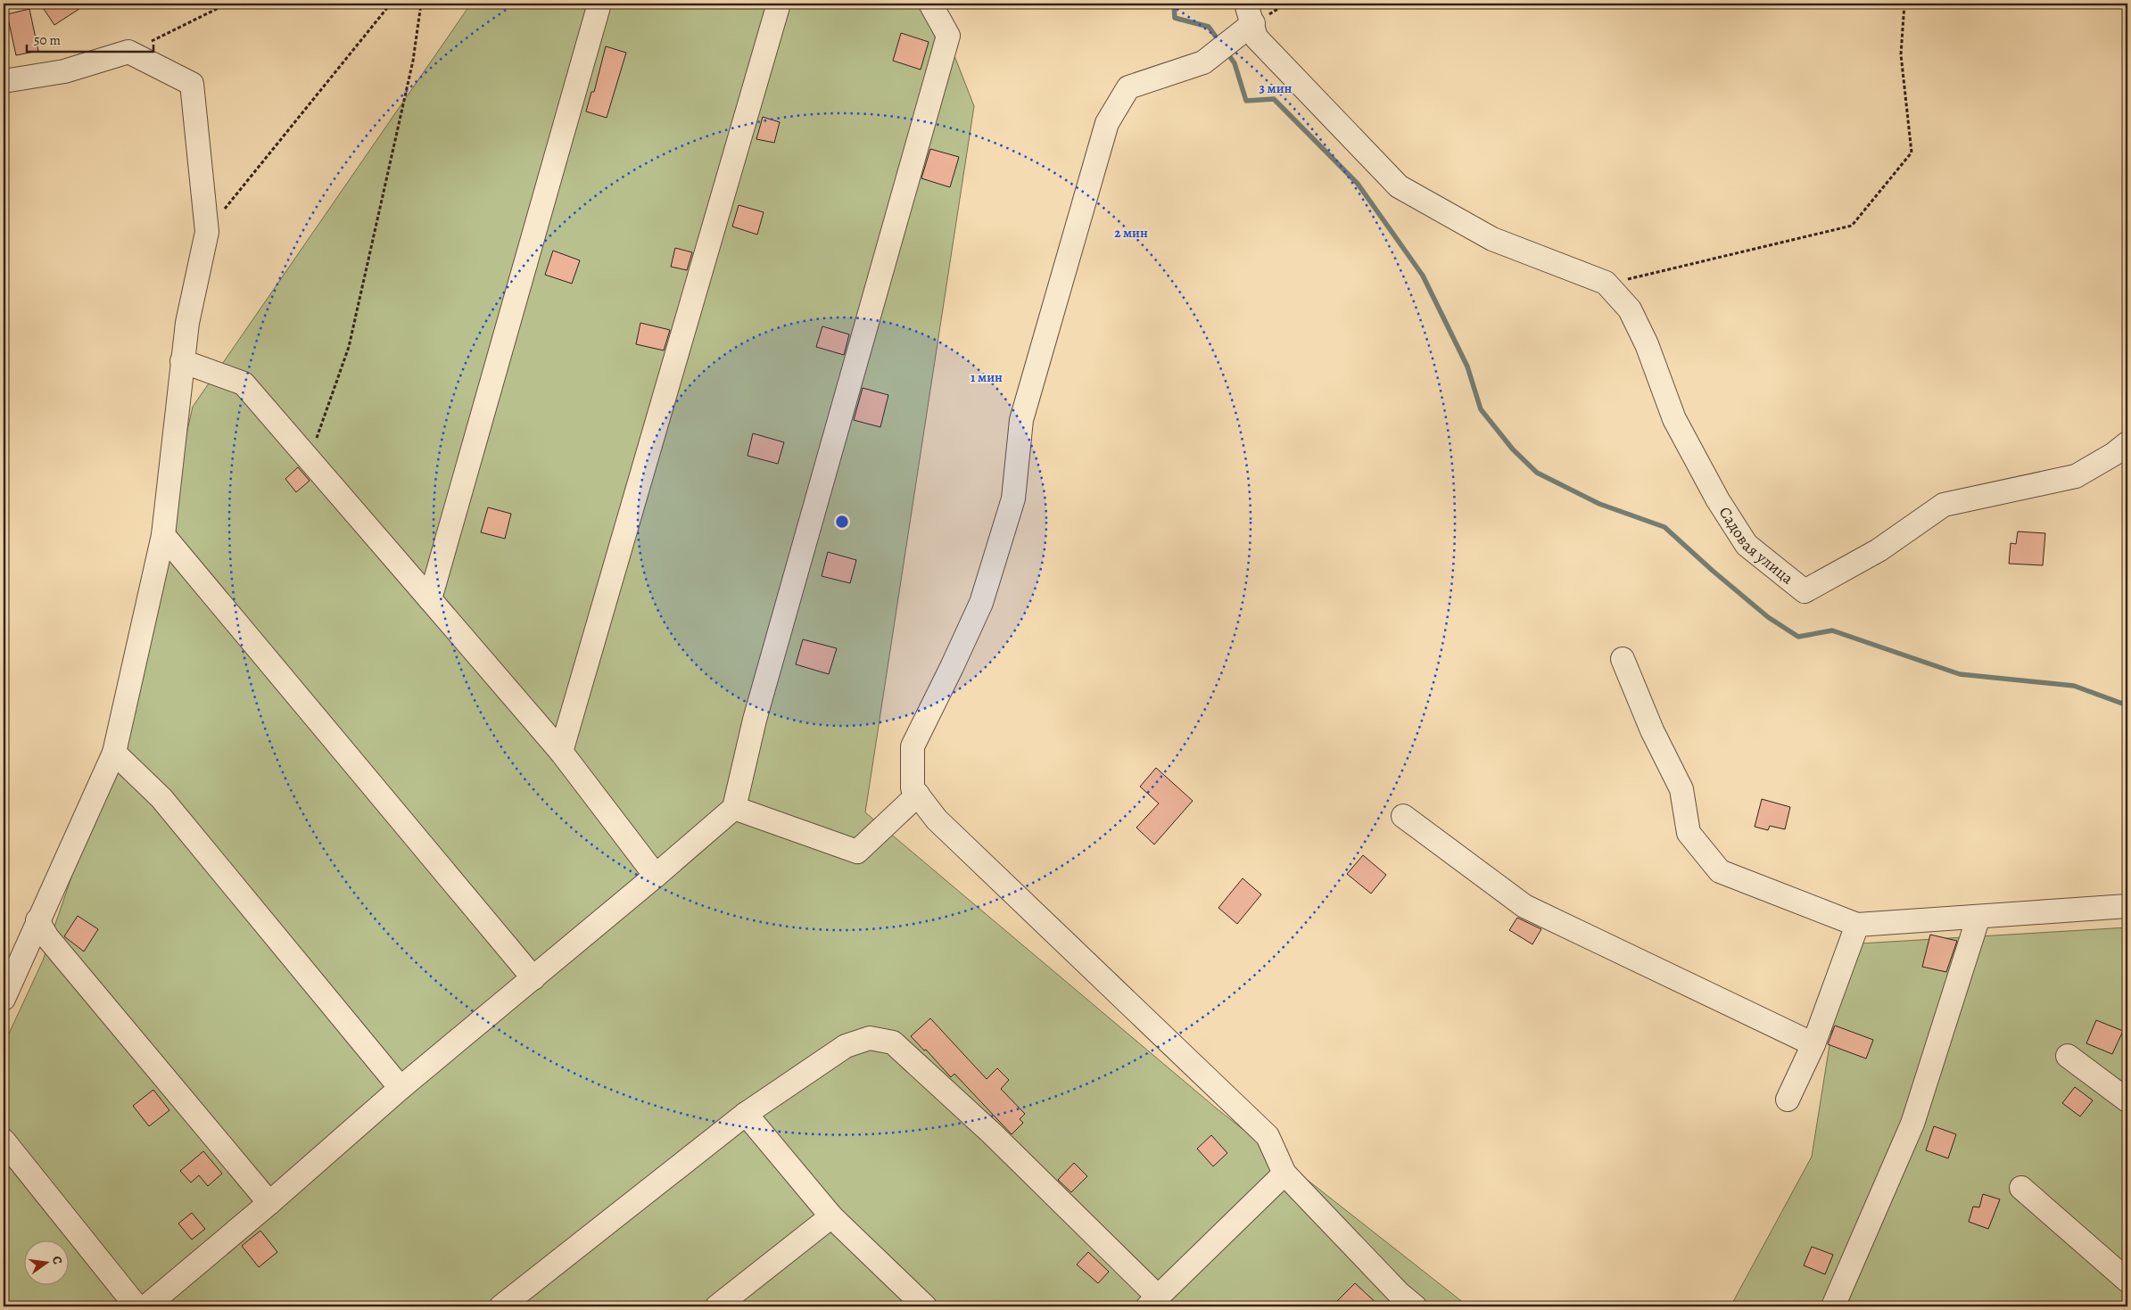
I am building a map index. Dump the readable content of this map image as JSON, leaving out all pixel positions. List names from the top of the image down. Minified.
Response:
{"streets":{"street":["Садовая улица"]},"scale_bar":"50 m","north":"right","rings":["3 мин","2 мин","1 мин"]}
